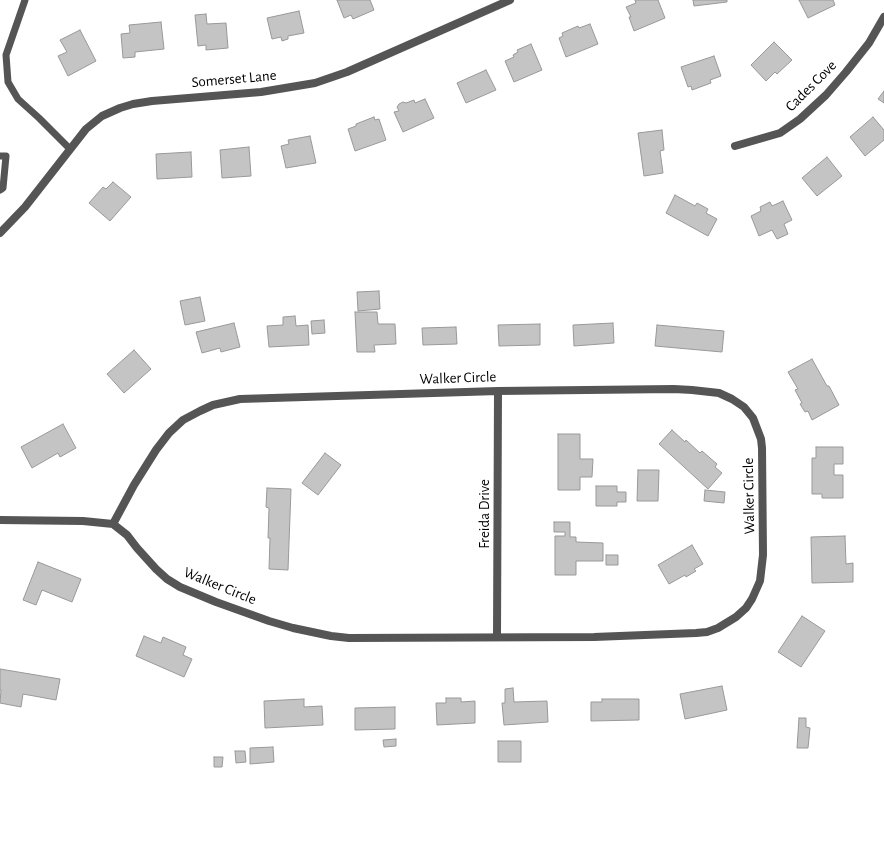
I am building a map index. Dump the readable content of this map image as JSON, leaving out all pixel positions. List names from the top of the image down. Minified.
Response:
{"streets":{"street":["Somerset Lane","Cades Cove","Walker Circle","Freida Drive"]},"crossings":[["Walker Circle","Freida Drive"]]}
